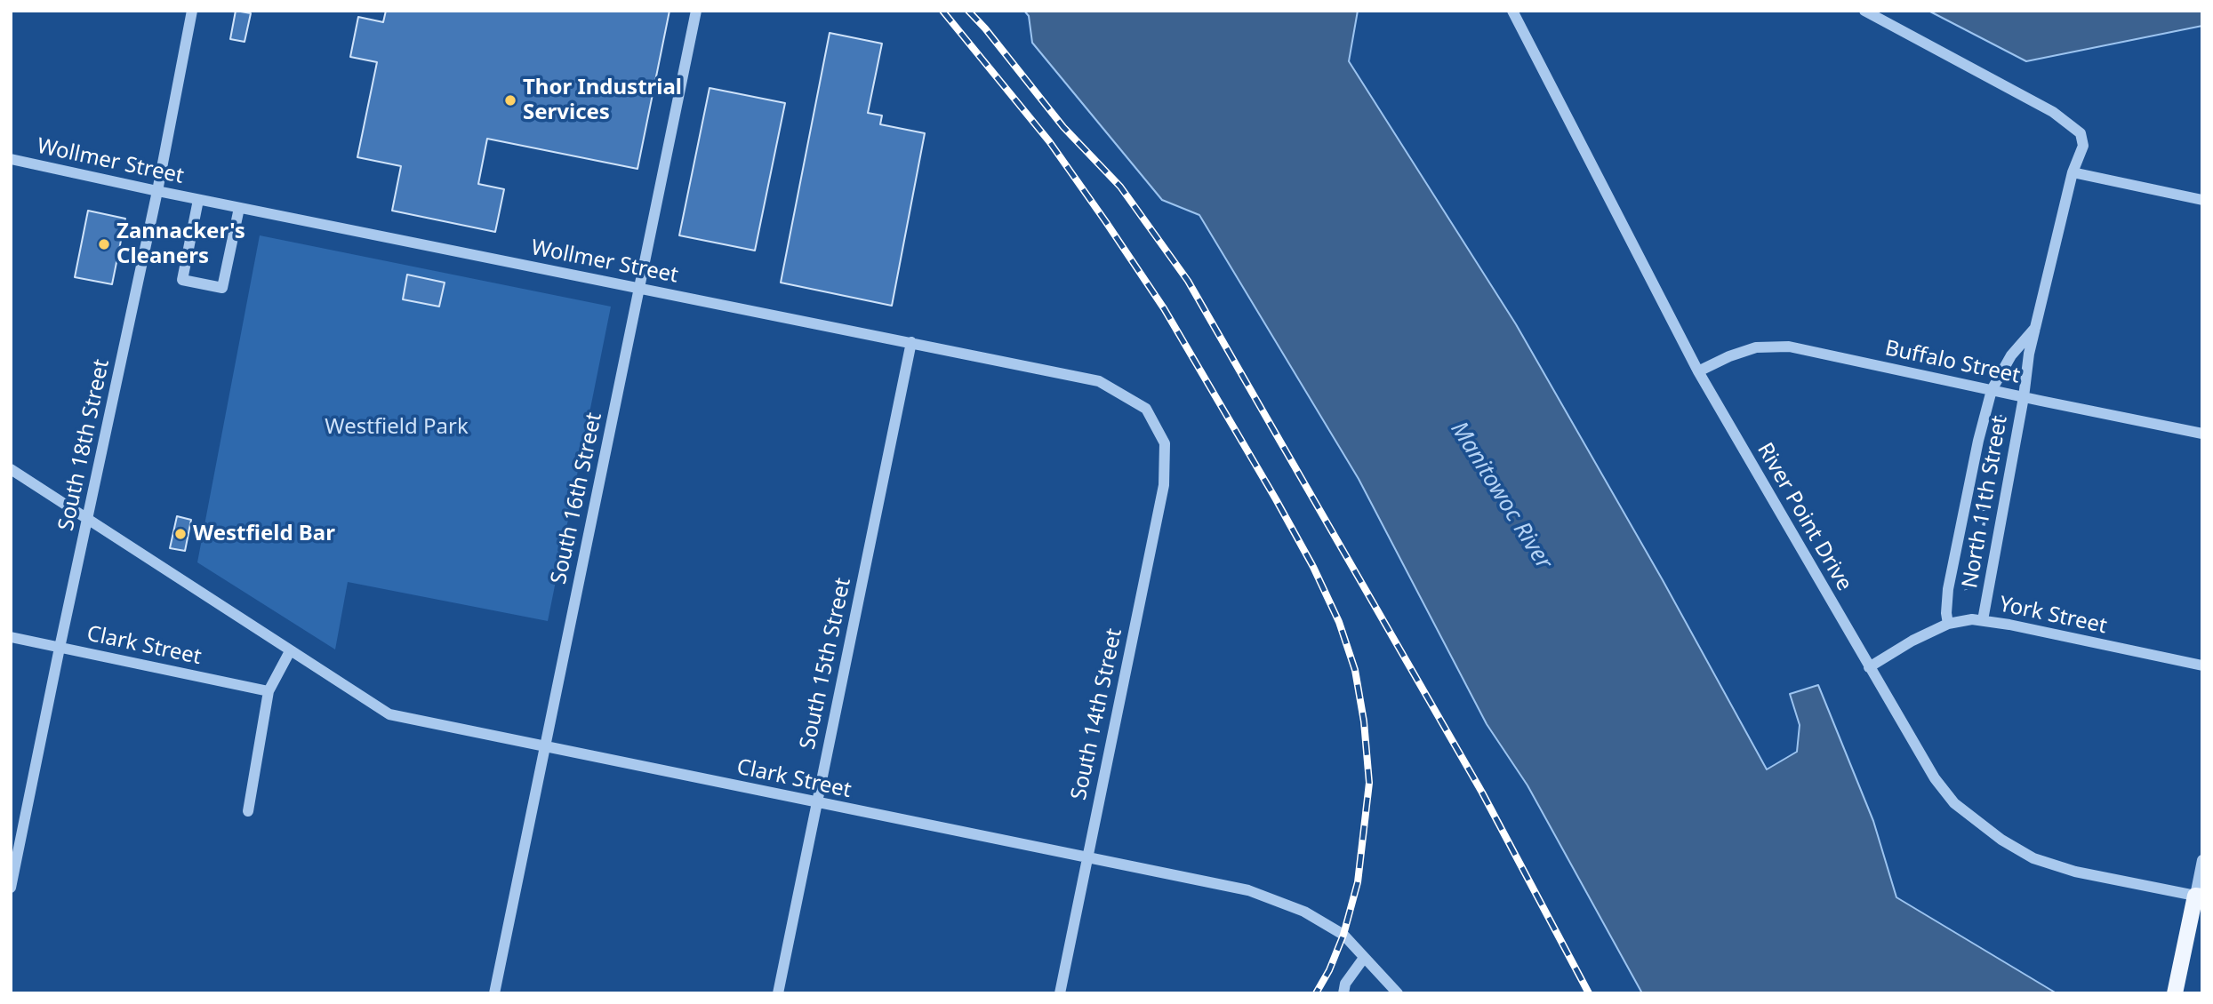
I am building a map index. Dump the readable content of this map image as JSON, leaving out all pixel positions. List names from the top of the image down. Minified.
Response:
{"streets":{"street":["Wollmer Street","Buffalo Street","South 18th Street","South 16th Street","North 11th Street","River Point Drive","York Street","Clark Street","South 15th Street","South 14th Street"]},"crossings":[["Wollmer Street","South 18th Street"],["Wollmer Street","South 16th Street"],["Wollmer Street","South 15th Street"],["Wollmer Street","South 14th Street"],["Buffalo Street","North 11th Street"],["Buffalo Street","River Point Drive"],["South 18th Street","Clark Street"],["South 16th Street","Clark Street"],["North 11th Street","York Street"],["River Point Drive","York Street"],["Clark Street","South 15th Street"],["Clark Street","South 14th Street"]],"water":["Manitowoc River"],"parks":["Westfield Park"],"places":["Thor Industrial Services","Zannacker's Cleaners","Westfield Bar"]}
